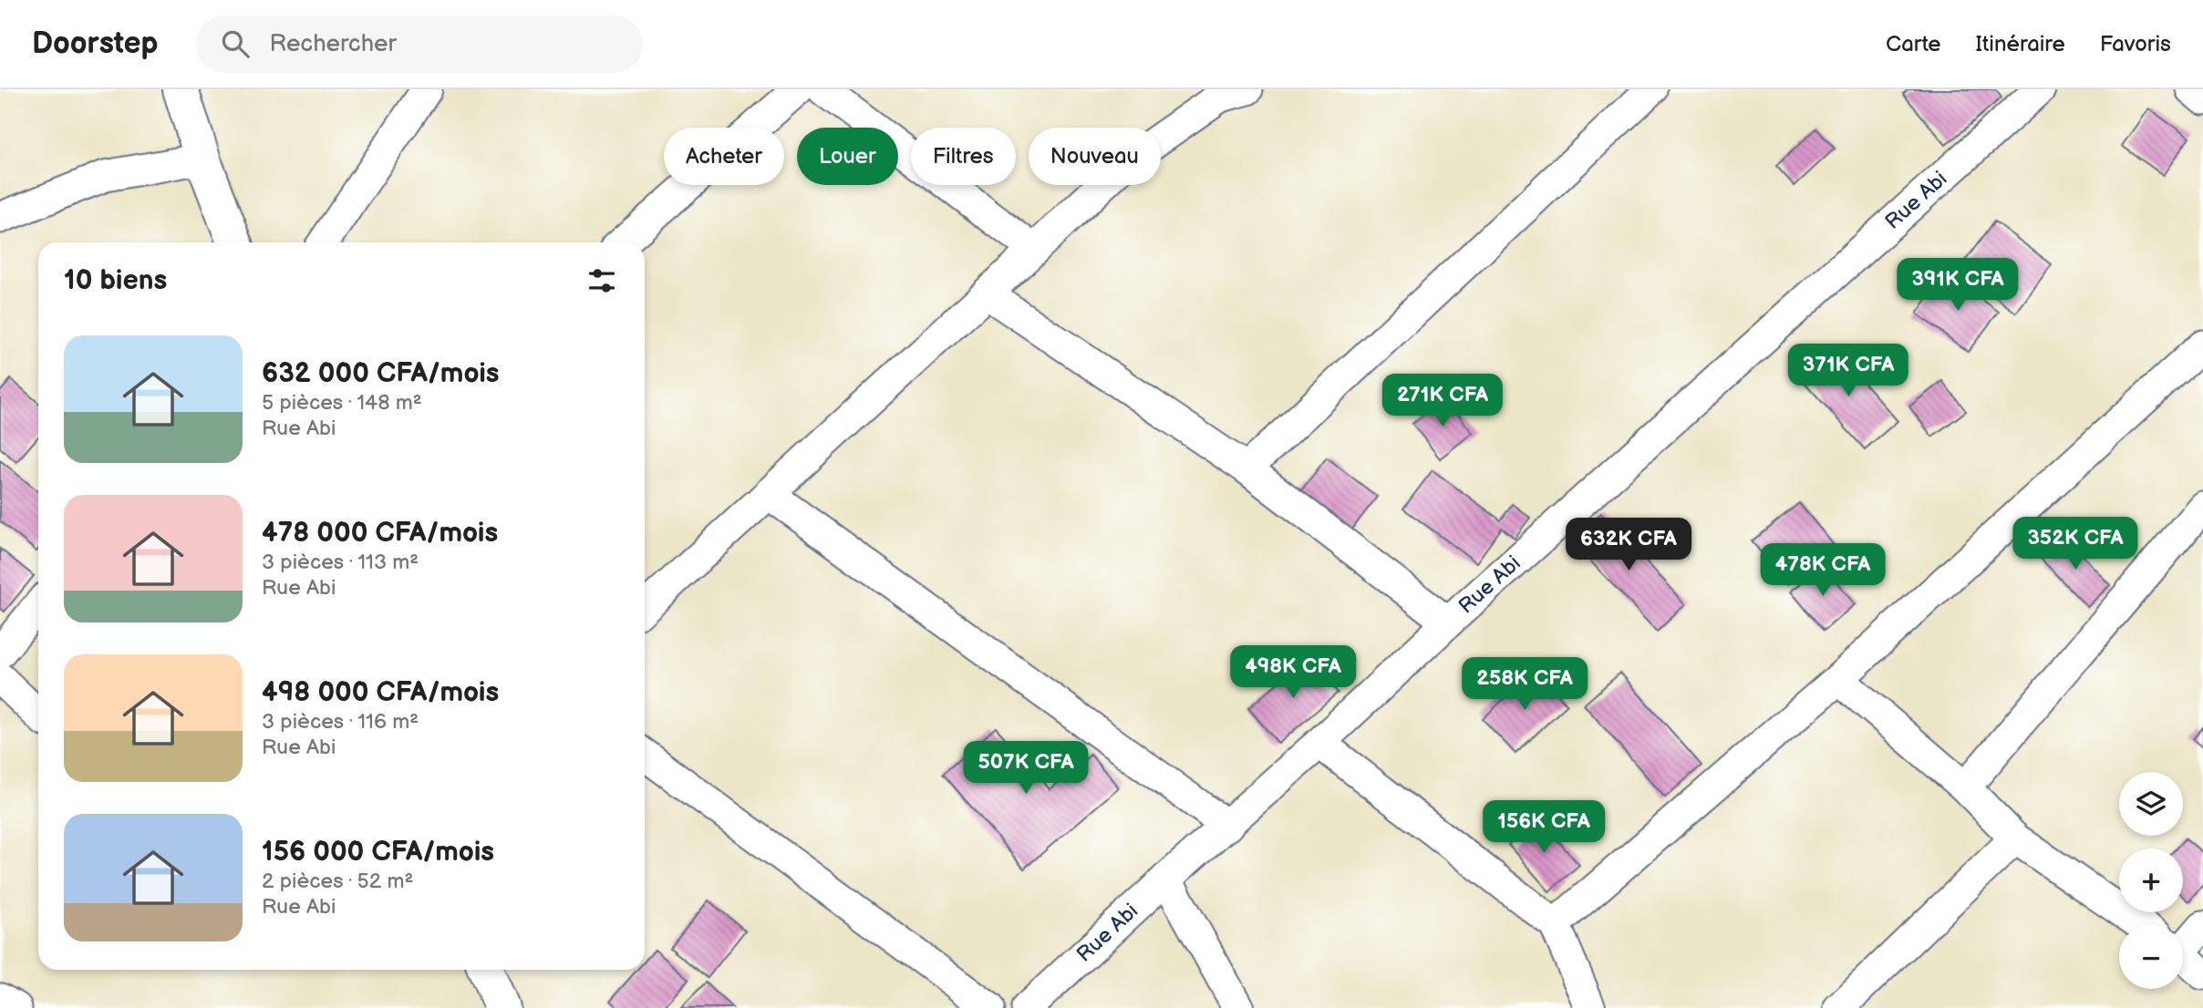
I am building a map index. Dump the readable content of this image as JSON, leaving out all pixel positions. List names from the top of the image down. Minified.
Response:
{"streets":{"street":["Rue Abi"]},"page":{"header":"Doorstep","search":"Rechercher","nav":["Carte","Itinéraire","Favoris"],"chip":["Acheter","Louer","Filtres","Nouveau"],"heading":"10 biens","price":["391K CFA","371K CFA","271K CFA","352K CFA","632K CFA","478K CFA","498K CFA","258K CFA","507K CFA","156K CFA"],"list":[{"name":"632 000 CFA/mois","note":"5 pièces · 148 m² · Rue Abi"},{"name":"478 000 CFA/mois","note":"3 pièces · 113 m² · Rue Abi"},{"name":"498 000 CFA/mois","note":"3 pièces · 116 m² · Rue Abi"},{"name":"156 000 CFA/mois","note":"2 pièces · 52 m² · Rue Abi"}],"map_buttons":["+","−"]}}
